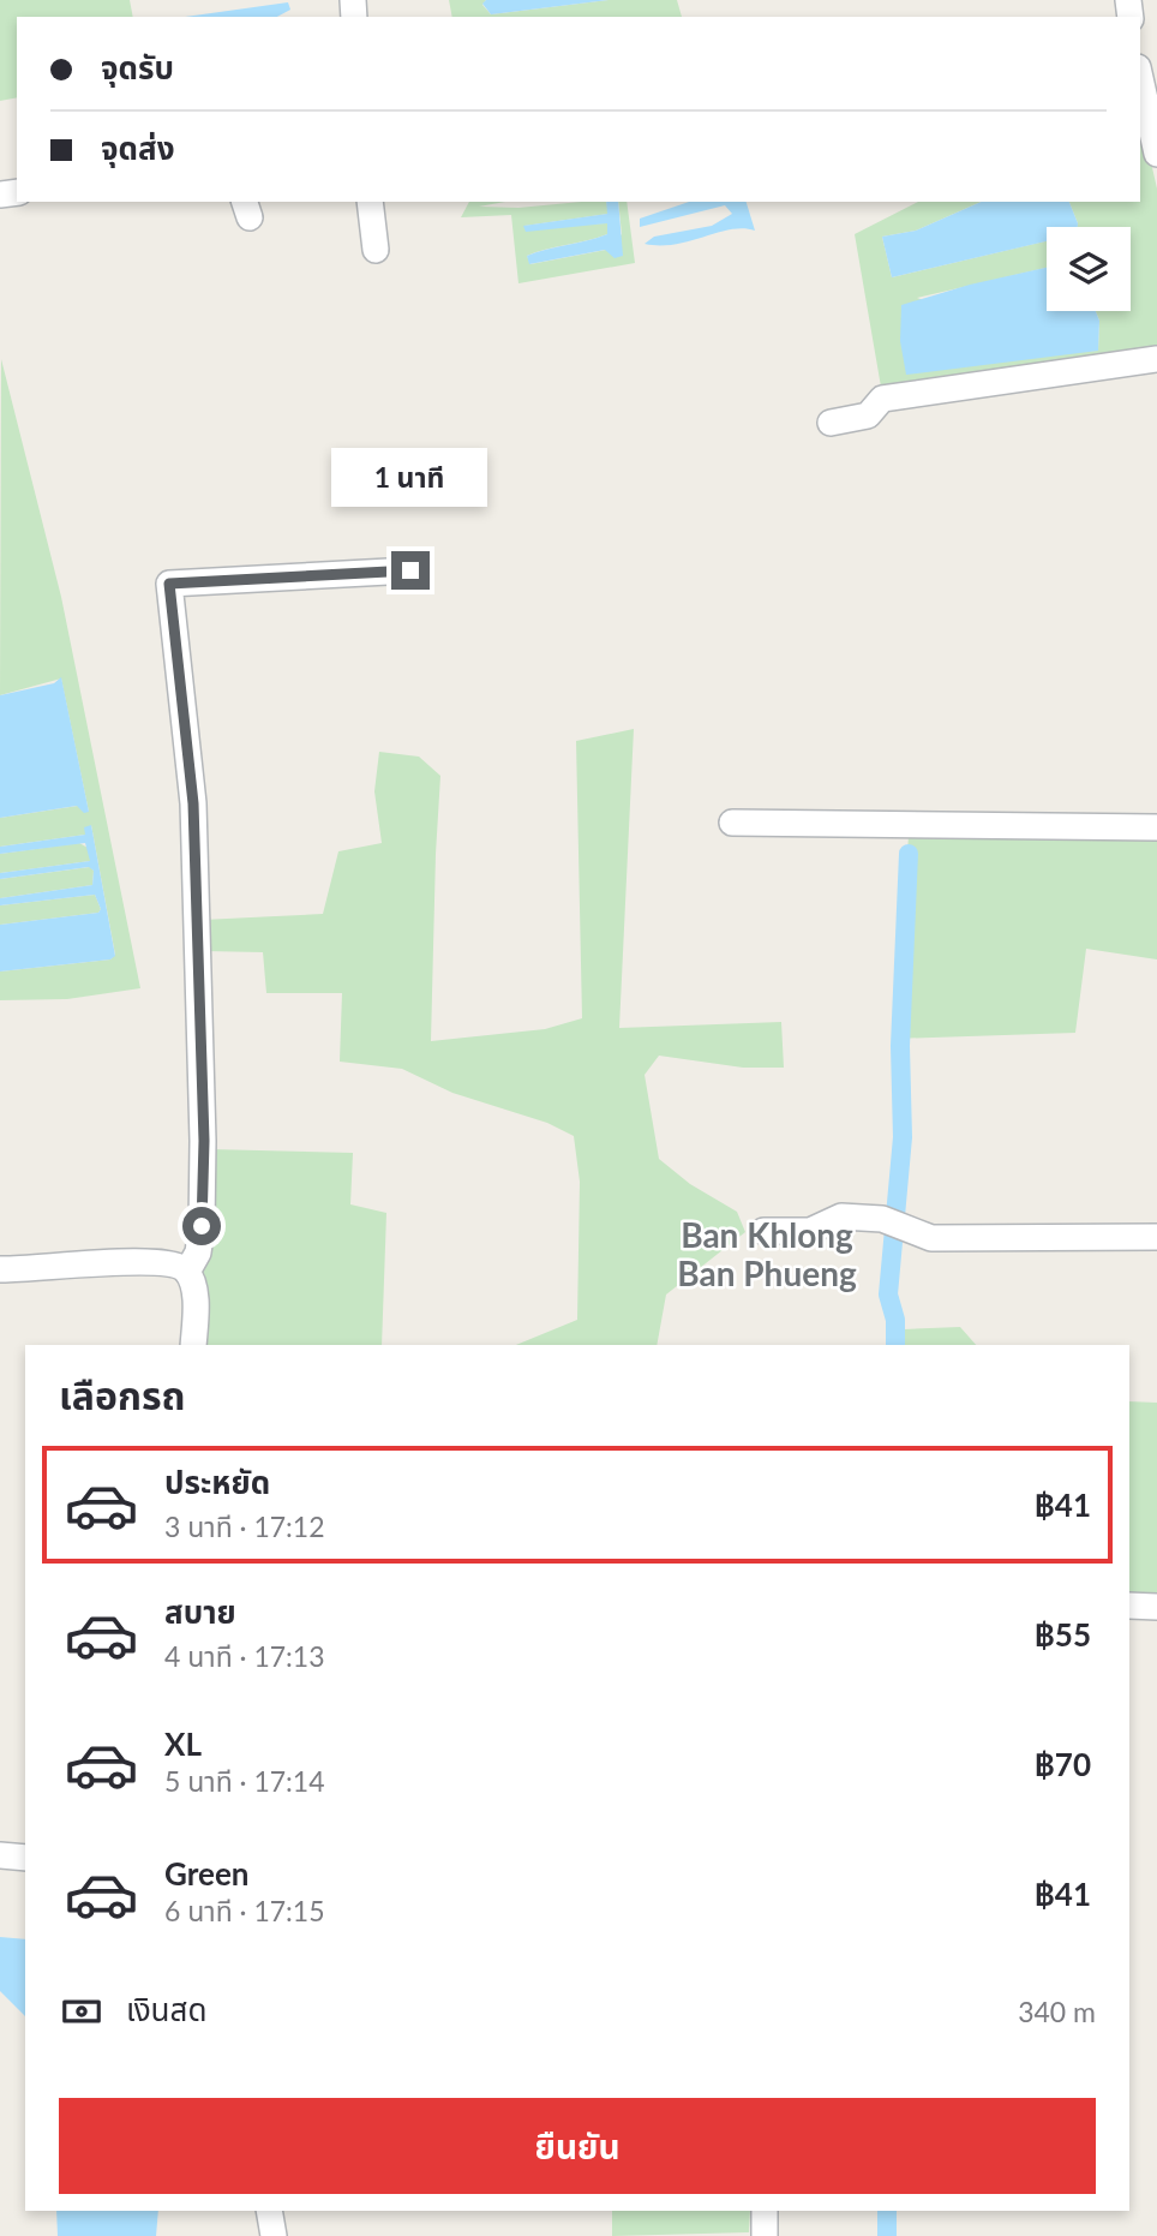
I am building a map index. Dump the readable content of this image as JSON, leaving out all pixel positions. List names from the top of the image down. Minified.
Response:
{"districts":["Ban Khlong Ban Phueng"],"page":{"banner":["จุดรับ","จุดส่ง"],"bubble":"1 นาที","heading":"เลือกรถ","list":[{"name":"ประหยัด","note":"3 นาที · 17:12","value":"฿41"},{"name":"สบาย","note":"4 นาที · 17:13","value":"฿55"},{"name":"XL","note":"5 นาที · 17:14","value":"฿70"},{"name":"Green","note":"6 นาที · 17:15","value":"฿41"}],"pay":["เงินสด","340 m"],"buttons":"ยืนยัน"}}
